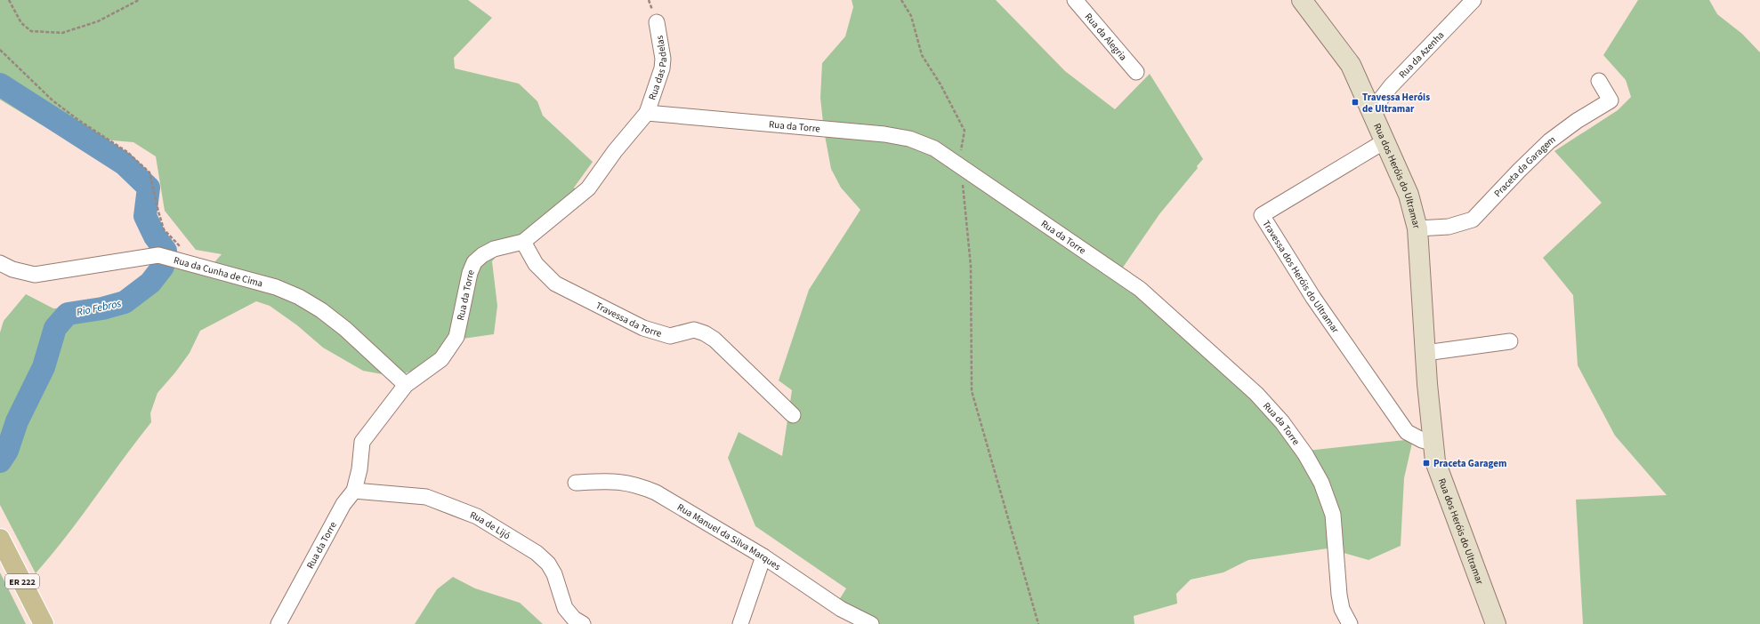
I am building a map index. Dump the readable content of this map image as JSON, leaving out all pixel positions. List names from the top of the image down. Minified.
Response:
{"streets":{"main road":["ER 222"],"street":["Rua da Alegria","Rua da Azenha","Rua das Padelas","Rua da Torre","Praceta da Garagem","Rua dos Heróis do Ultramar","Rua da Cunha de Cima","Travessa dos Heróis do Ultramar","Travessa da Torre","Rua de Lijó","Rua Manuel da Silva Marques"]},"crossings":[["Rua da Azenha","Rua dos Heróis do Ultramar"],["Rua das Padelas","Rua da Torre"],["Rua da Torre","Rua da Cunha de Cima"],["Rua da Torre","Travessa da Torre"],["Rua da Torre","Rua de Lijó"],["Praceta da Garagem","Rua dos Heróis do Ultramar"],["Rua dos Heróis do Ultramar","Travessa dos Heróis do Ultramar"]],"water":["Rio Febros"],"places":{"transit":["Travessa Heróis de Ultramar","Praceta Garagem"]}}
